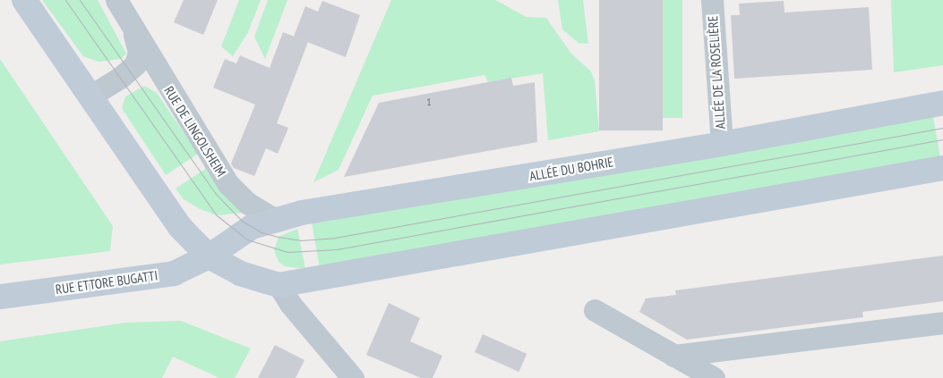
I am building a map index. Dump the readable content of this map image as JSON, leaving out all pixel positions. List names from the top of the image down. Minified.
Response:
{"streets":{"main road":["ALLÉE DU BOHRIE","RUE ETTORE BUGATTI"],"street":["ALLÉE DE LA ROSELIÈRE","RUE DE LINGOLSHEIM"]},"crossings":[["ALLÉE DE LA ROSELIÈRE","ALLÉE DU BOHRIE"],["RUE DE LINGOLSHEIM","ALLÉE DU BOHRIE"],["ALLÉE DU BOHRIE","RUE ETTORE BUGATTI"]],"house_numbers":["1"]}
